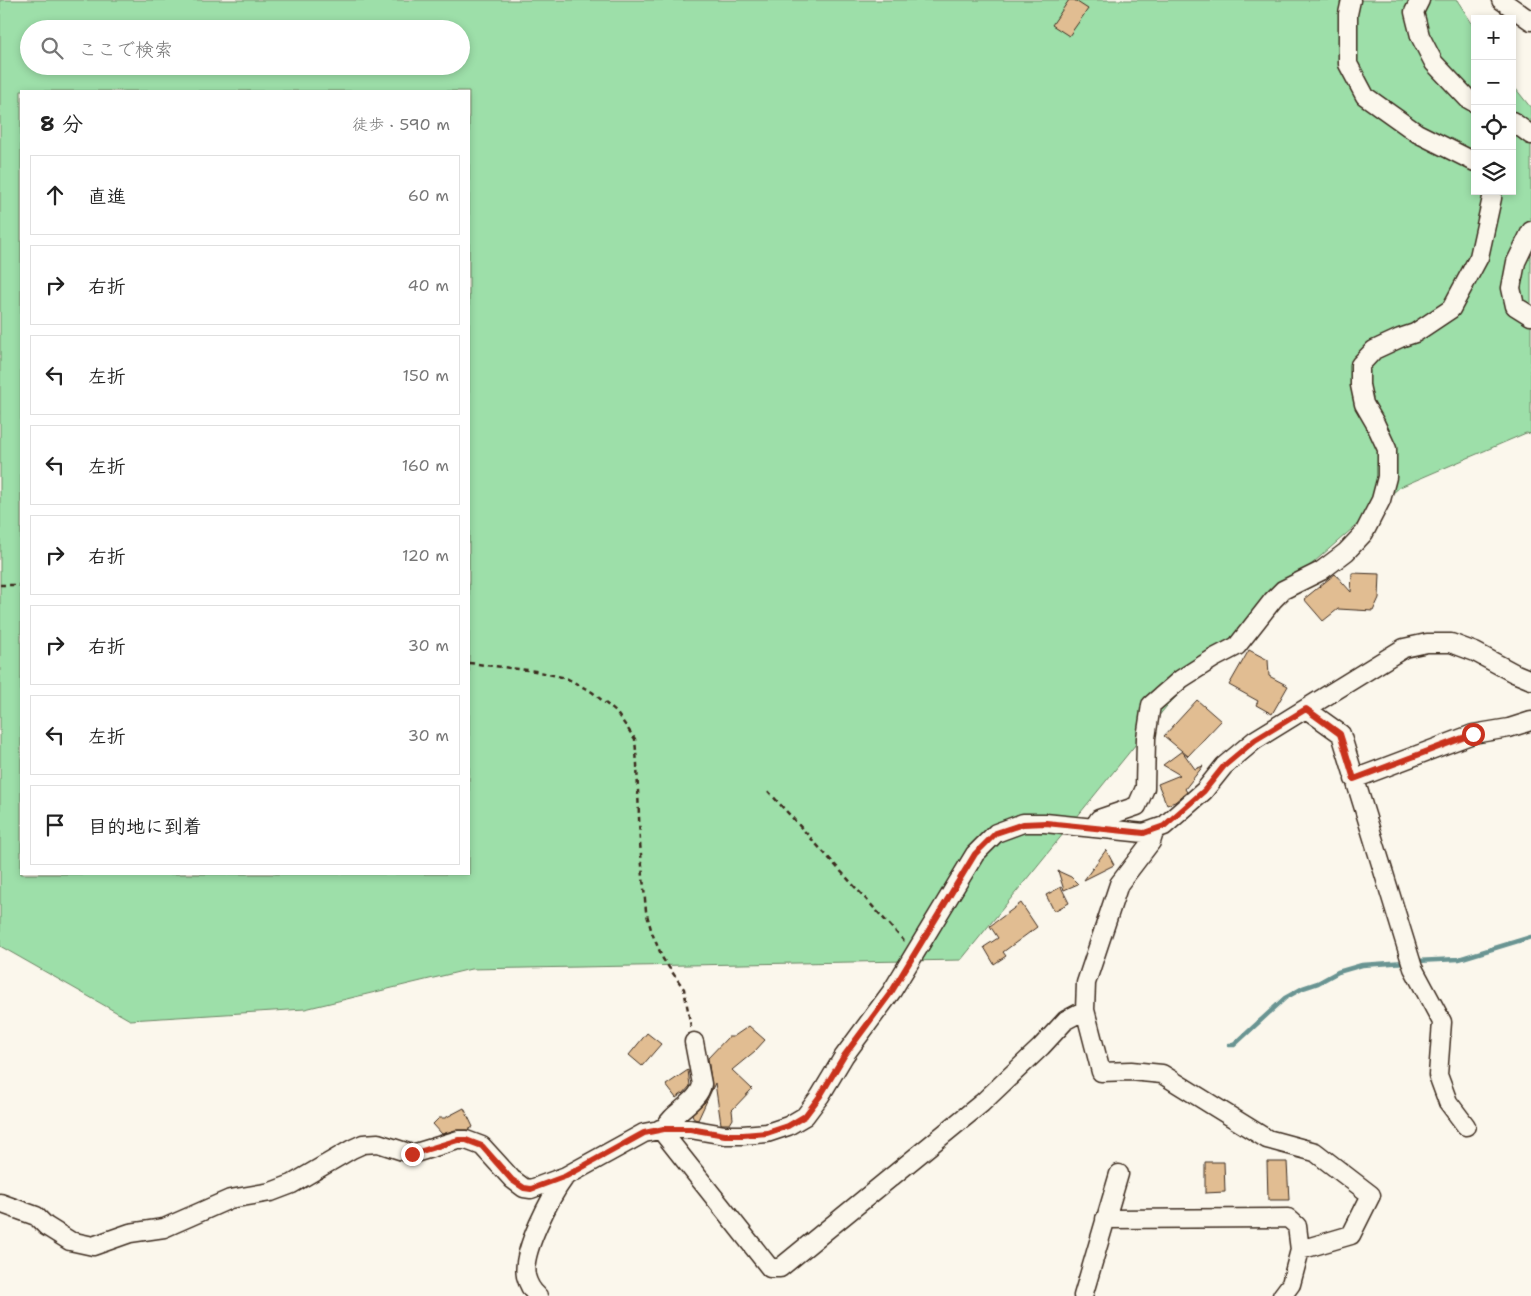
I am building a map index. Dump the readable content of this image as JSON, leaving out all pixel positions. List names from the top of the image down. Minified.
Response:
{"page":{"map_buttons":["+","−"],"search":"ここで検索","heading":["8 分","徒歩 · 590 m"],"list":[["直進","60 m"],["右折","40 m"],["左折","150 m"],["左折","160 m"],["右折","120 m"],["右折","30 m"],["左折","30 m"],"目的地に到着"]}}
